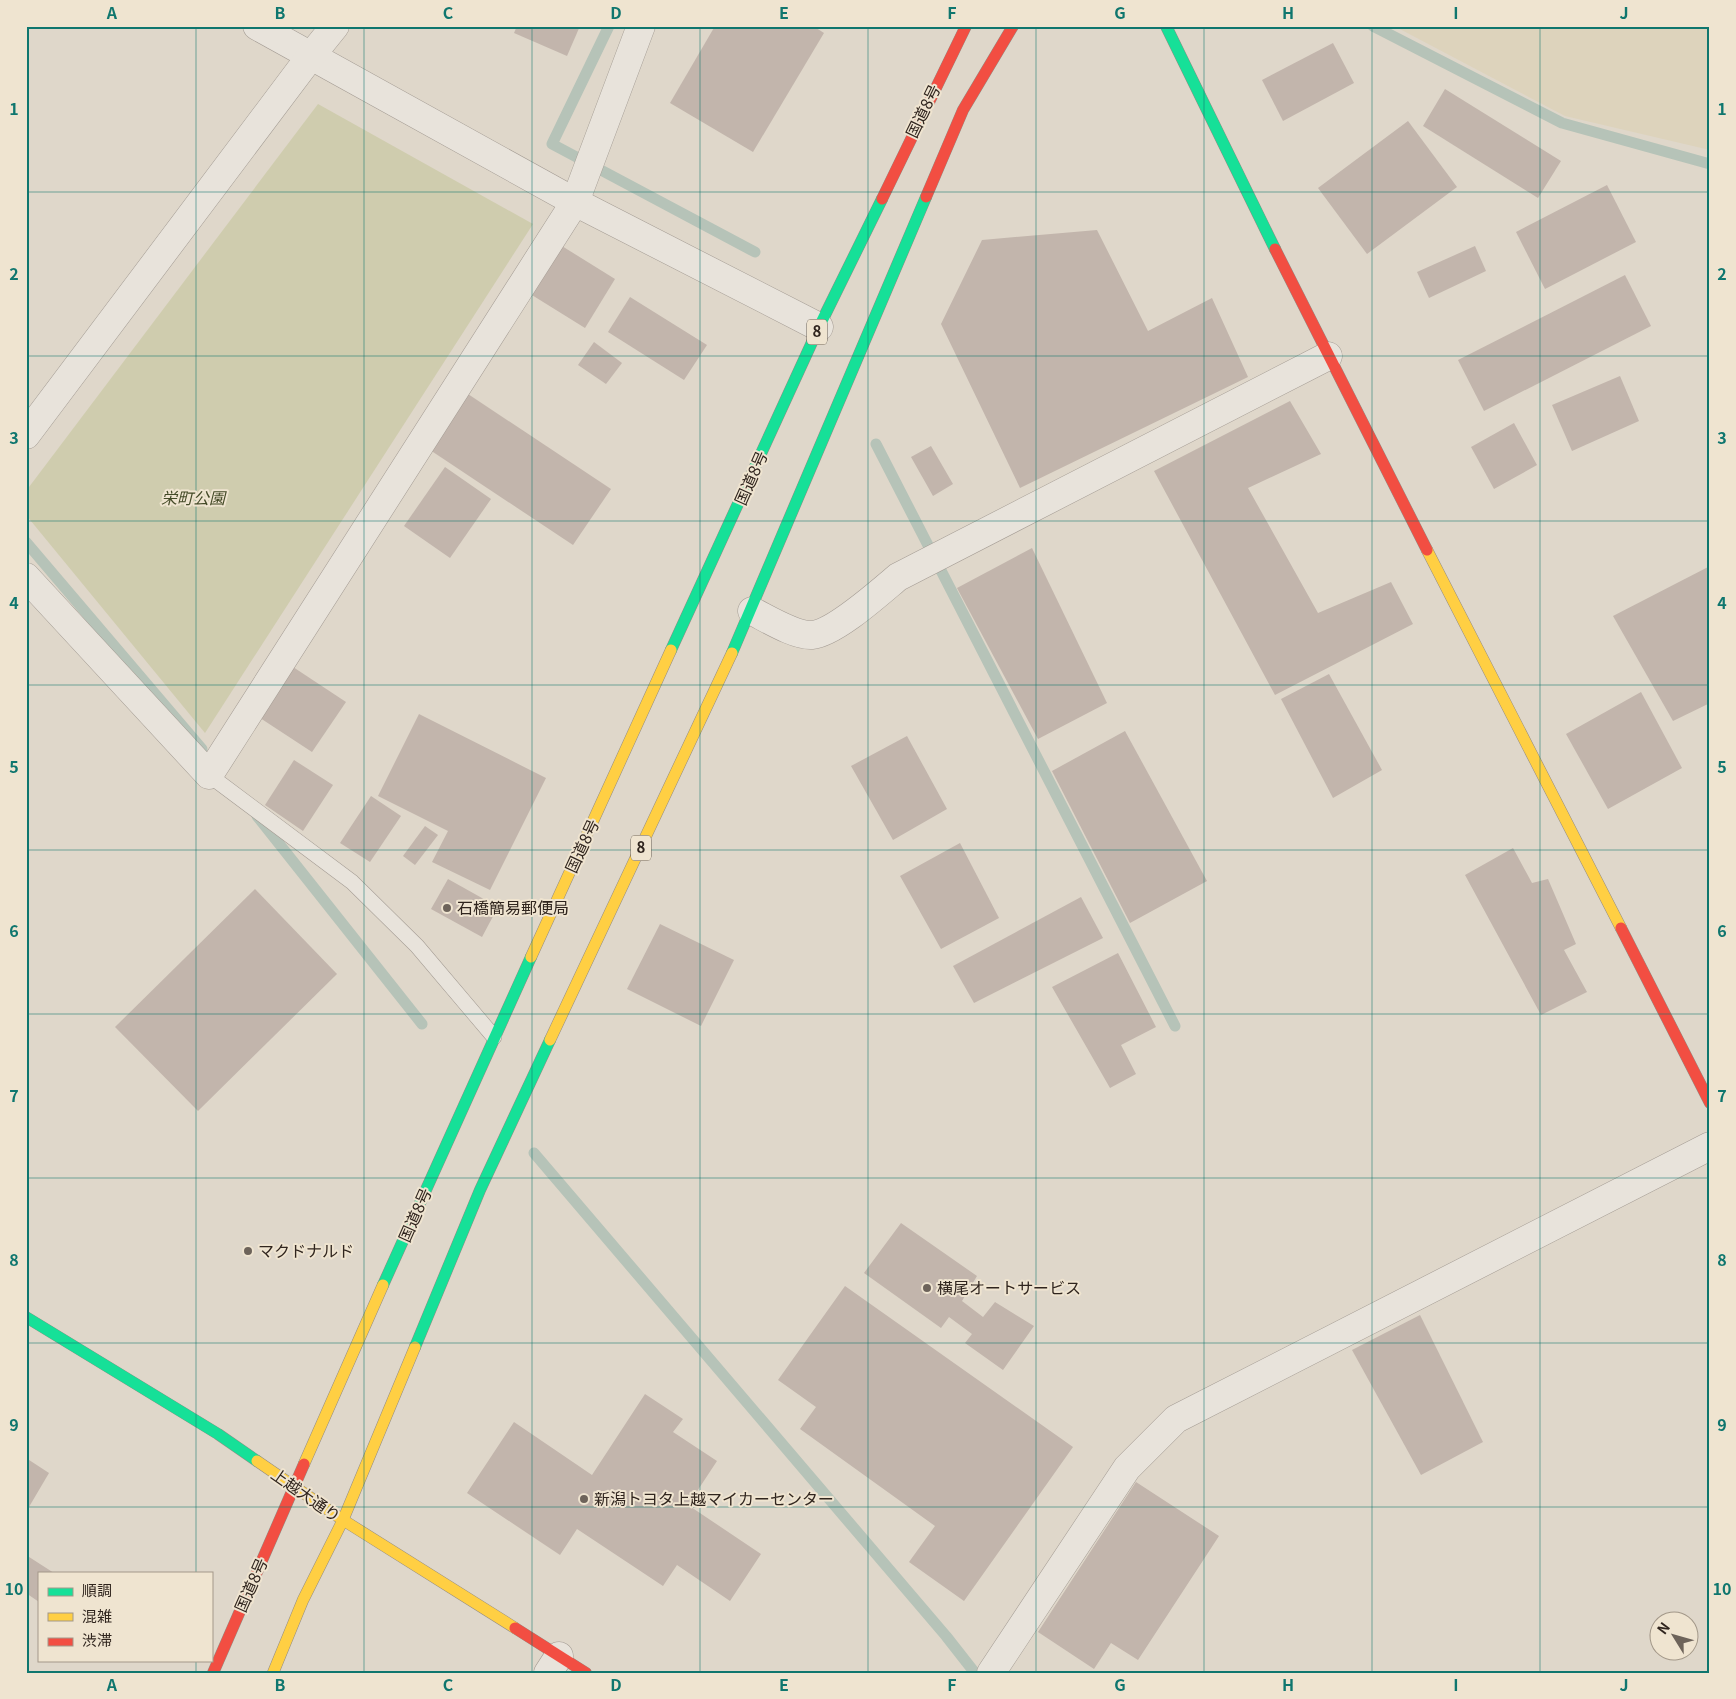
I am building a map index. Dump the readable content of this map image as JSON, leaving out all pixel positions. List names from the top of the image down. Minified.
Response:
{"streets":{"main road":["国道8号","8","上越大通り"]},"crossings":[["国道8号","上越大通り"],["8","上越大通り"]],"parks":["栄町公園"],"places":["石橋簡易郵便局","マクドナルド","横尾オートサービス","新潟トヨタ上越マイカーセンター"],"legend":["順調","混雑","渋滞"],"north":"top left","grid":{"columns":["A","B","C","D","E","F","G","H","I","J"],"rows":["1","2","3","4","5","6","7","8","9","10"]}}
